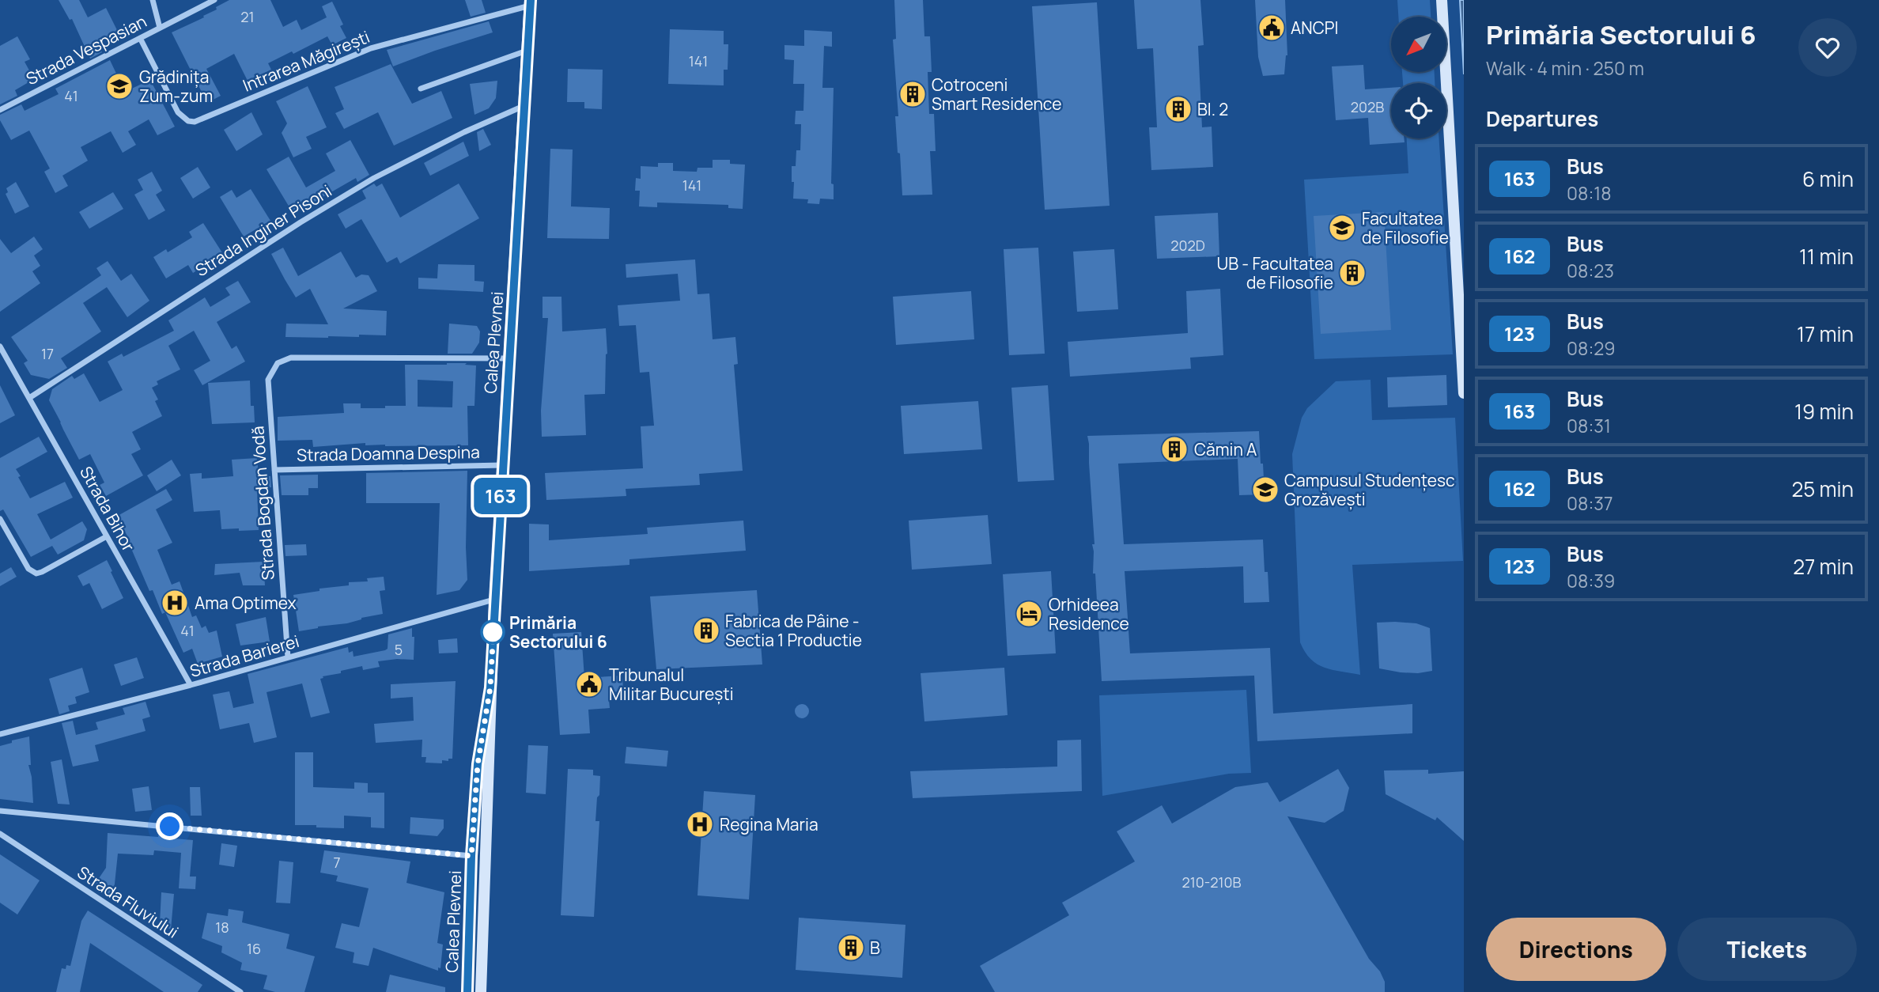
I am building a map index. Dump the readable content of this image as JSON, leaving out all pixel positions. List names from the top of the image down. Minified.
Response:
{"streets":{"main road":["Calea Plevnei"],"street":["Strada Vespasian","Intrarea Măgirești","Strada Inginer Pisoni","Strada Doamna Despina","Strada Bogdan Vodă","Strada Bihor","Strada Barierei","Strada Fluviului"]},"crossings":[["Strada Vespasian","Intrarea Măgirești"],["Intrarea Măgirești","Calea Plevnei"],["Strada Inginer Pisoni","Calea Plevnei"],["Strada Inginer Pisoni","Strada Bihor"],["Calea Plevnei","Strada Doamna Despina"],["Calea Plevnei","Strada Bogdan Vodă"],["Calea Plevnei","Strada Barierei"],["Strada Doamna Despina","Strada Bogdan Vodă"],["Strada Bogdan Vodă","Strada Barierei"],["Strada Bihor","Strada Barierei"]],"places":{"public building":["ANCPI","Tribunalul Militar București"],"school or university":["Grădinița Zum-zum","Facultatea de Filosofie","Campusul Studențesc Grozăvești"],"building":["Cotroceni Smart Residence","Bl. 2","UB - Facultatea de Filosofie","Cămin A","Fabrica de Pâine - Sectia 1 Productie","B"],"hospital":["Ama Optimex","Regina Maria"],"hotel":["Orhideea Residence"],"other":["Primăria Sectorului 6"]},"lines":["bus line 163"],"house_numbers":["21","141","41","202B","141","202D","17","41","5","7","210-210B","18","16"],"north":"bottom left","page":{"on_map":"163","heading":[["Primăria Sectorului 6","Walk · 4 min · 250 m"],"Departures"],"list":[{"mark":"163","name":"Bus","note":"08:18","value":"6 min"},{"mark":"162","name":"Bus","note":"08:23","value":"11 min"},{"mark":"123","name":"Bus","note":"08:29","value":"17 min"},{"mark":"163","name":"Bus","note":"08:31","value":"19 min"},{"mark":"162","name":"Bus","note":"08:37","value":"25 min"},{"mark":"123","name":"Bus","note":"08:39","value":"27 min"}],"buttons":["Directions","Tickets"]}}
